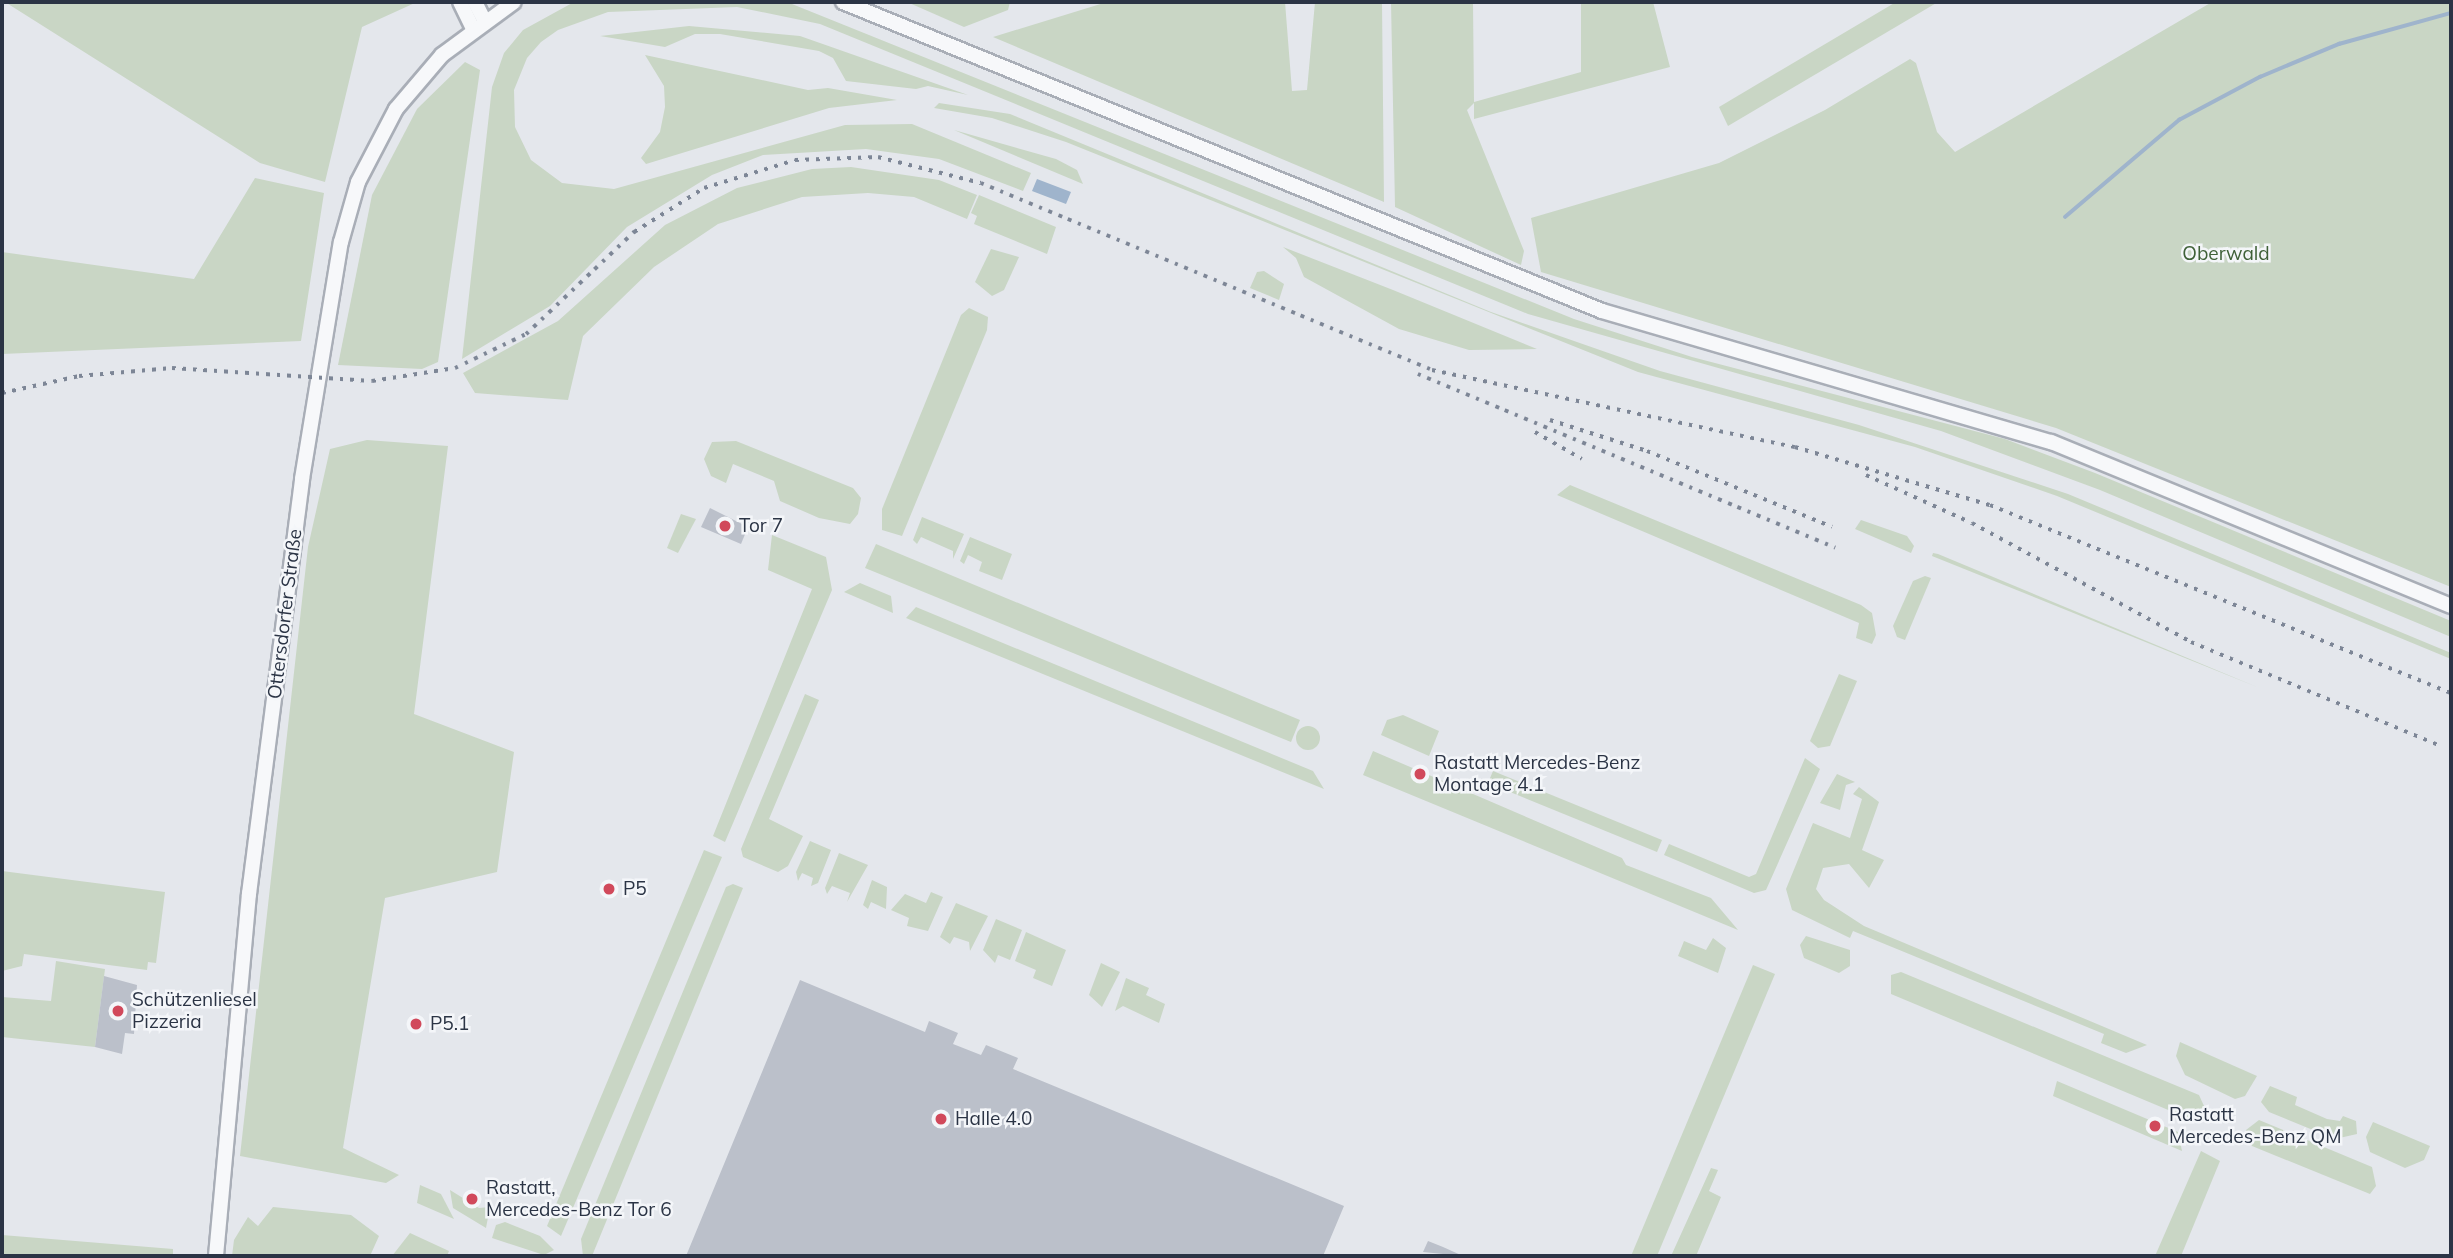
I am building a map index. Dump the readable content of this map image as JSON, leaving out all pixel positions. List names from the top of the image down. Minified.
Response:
{"streets":{"street":["Ottersdorfer Straße"]},"parks":["Oberwald"],"places":["Tor 7","Rastatt Mercedes-Benz Montage 4.1","P5","Schützenliesel Pizzeria","P5.1","Halle 4.0","Rastatt Mercedes-Benz QM","Rastatt, Mercedes-Benz Tor 6"]}
